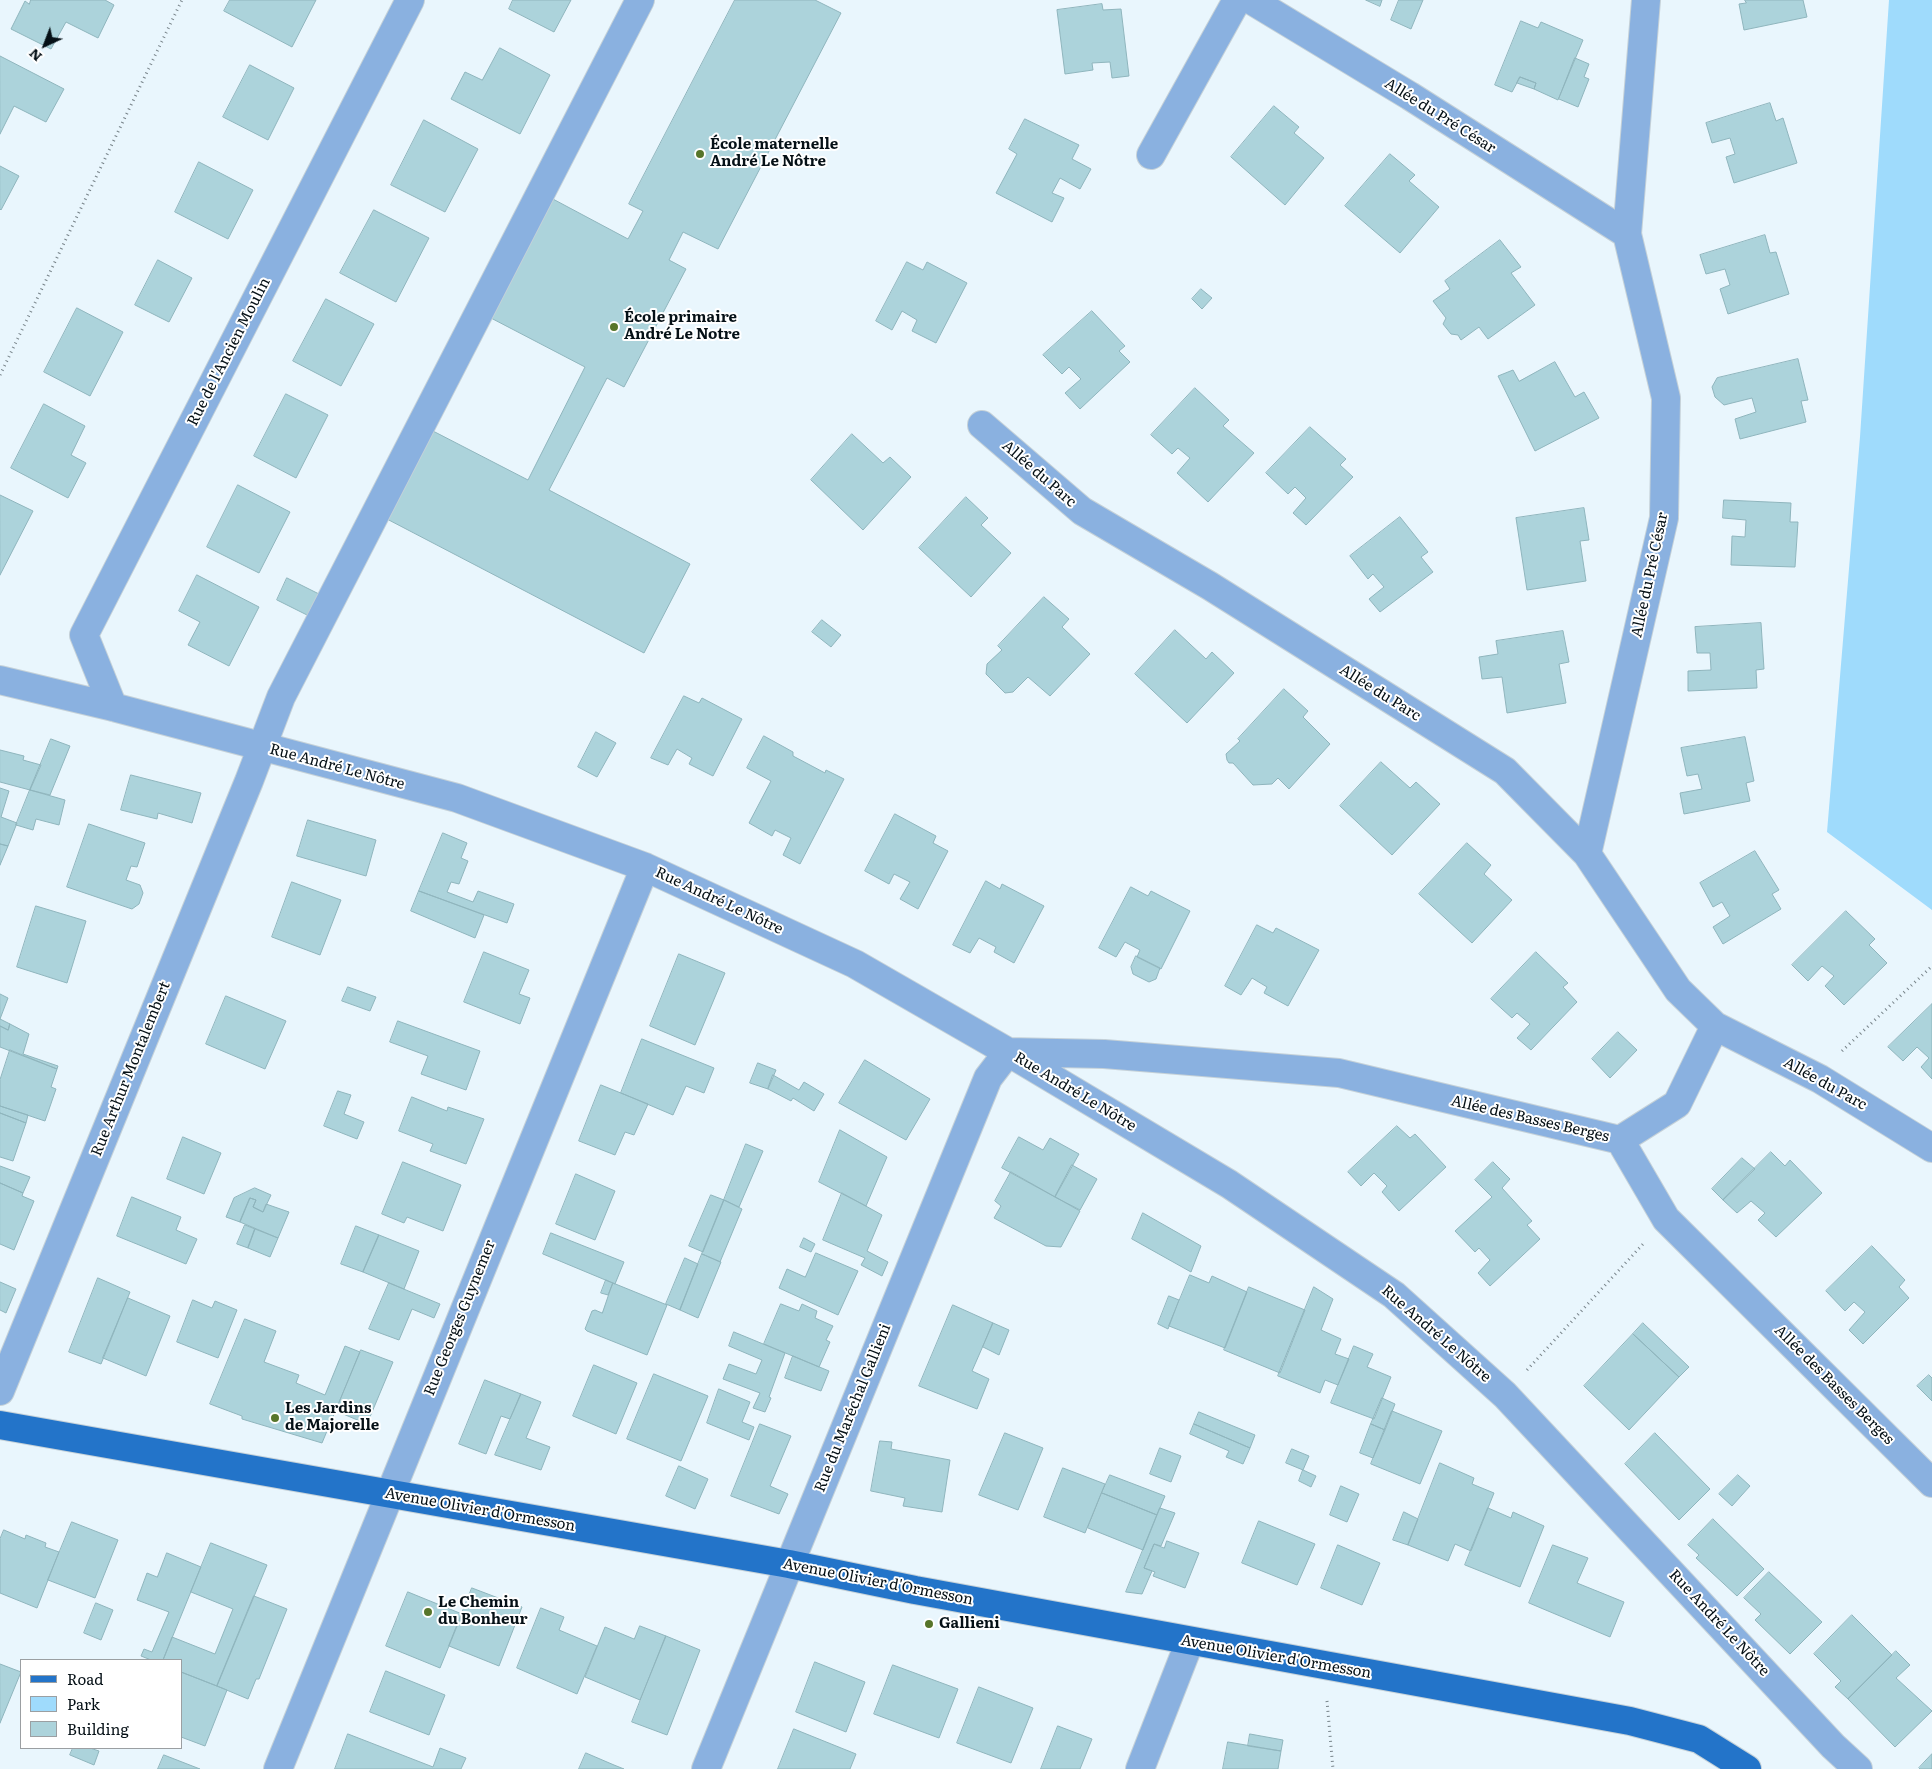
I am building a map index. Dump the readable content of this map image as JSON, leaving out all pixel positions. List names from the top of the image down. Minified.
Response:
{"streets":{"main road":["Avenue Olivier d'Ormesson"],"street":["Allée du Pré César","Rue de l'Ancien Moulin","Allée du Parc","Rue André Le Nôtre","Rue Arthur Montalembert","Allée des Basses Berges","Rue Georges Guynemer","Rue du Maréchal Gallieni"]},"crossings":[["Allée du Pré César","Allée du Parc"],["Rue de l'Ancien Moulin","Rue André Le Nôtre"],["Rue André Le Nôtre","Rue Arthur Montalembert"],["Rue André Le Nôtre","Allée des Basses Berges"],["Rue André Le Nôtre","Rue Georges Guynemer"],["Rue André Le Nôtre","Rue du Maréchal Gallieni"],["Allée des Basses Berges","Rue du Maréchal Gallieni"],["Rue Georges Guynemer","Avenue Olivier d'Ormesson"],["Rue du Maréchal Gallieni","Avenue Olivier d'Ormesson"]],"places":["École maternelle André Le Nôtre","École primaire André Le Notre","Les Jardins de Majorelle","Le Chemin du Bonheur","Gallieni"],"legend":["Road","Park","Building"],"north":"bottom left"}
